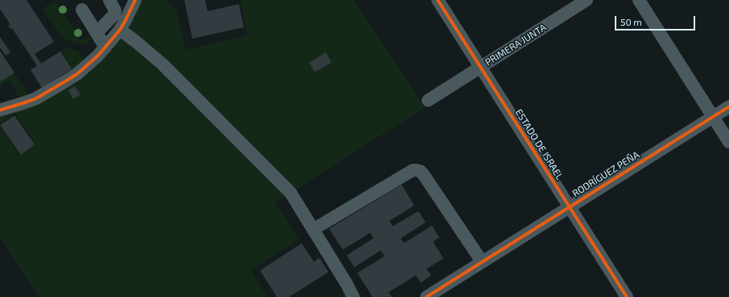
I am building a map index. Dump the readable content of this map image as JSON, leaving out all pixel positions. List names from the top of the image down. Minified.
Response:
{"streets":{"street":["PRIMERA JUNTA","ESTADO DE ISRAEL","RODRÍGUEZ PEÑA"]},"crossings":[["PRIMERA JUNTA","ESTADO DE ISRAEL"],["ESTADO DE ISRAEL","RODRÍGUEZ PEÑA"]],"scale_bar":"50 m"}
